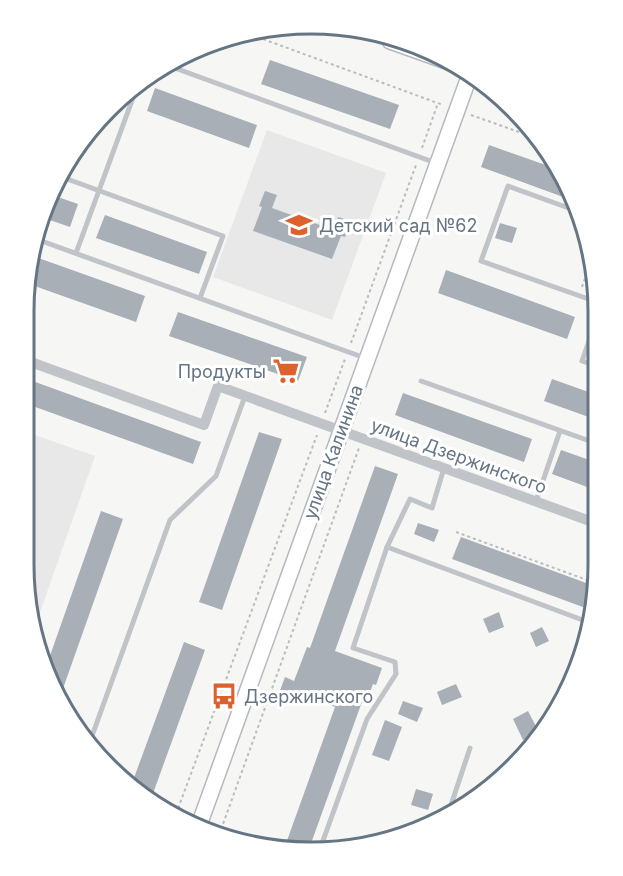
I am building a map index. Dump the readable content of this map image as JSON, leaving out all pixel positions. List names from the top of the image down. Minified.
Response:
{"streets":{"main road":["улица Калинина"],"street":["улица Дзержинского"]},"crossings":[["улица Калинина","улица Дзержинского"]],"places":{"school or university":["Детский сад №62"],"supermarket":["Продукты"],"bus stop":["Дзержинского"]}}
